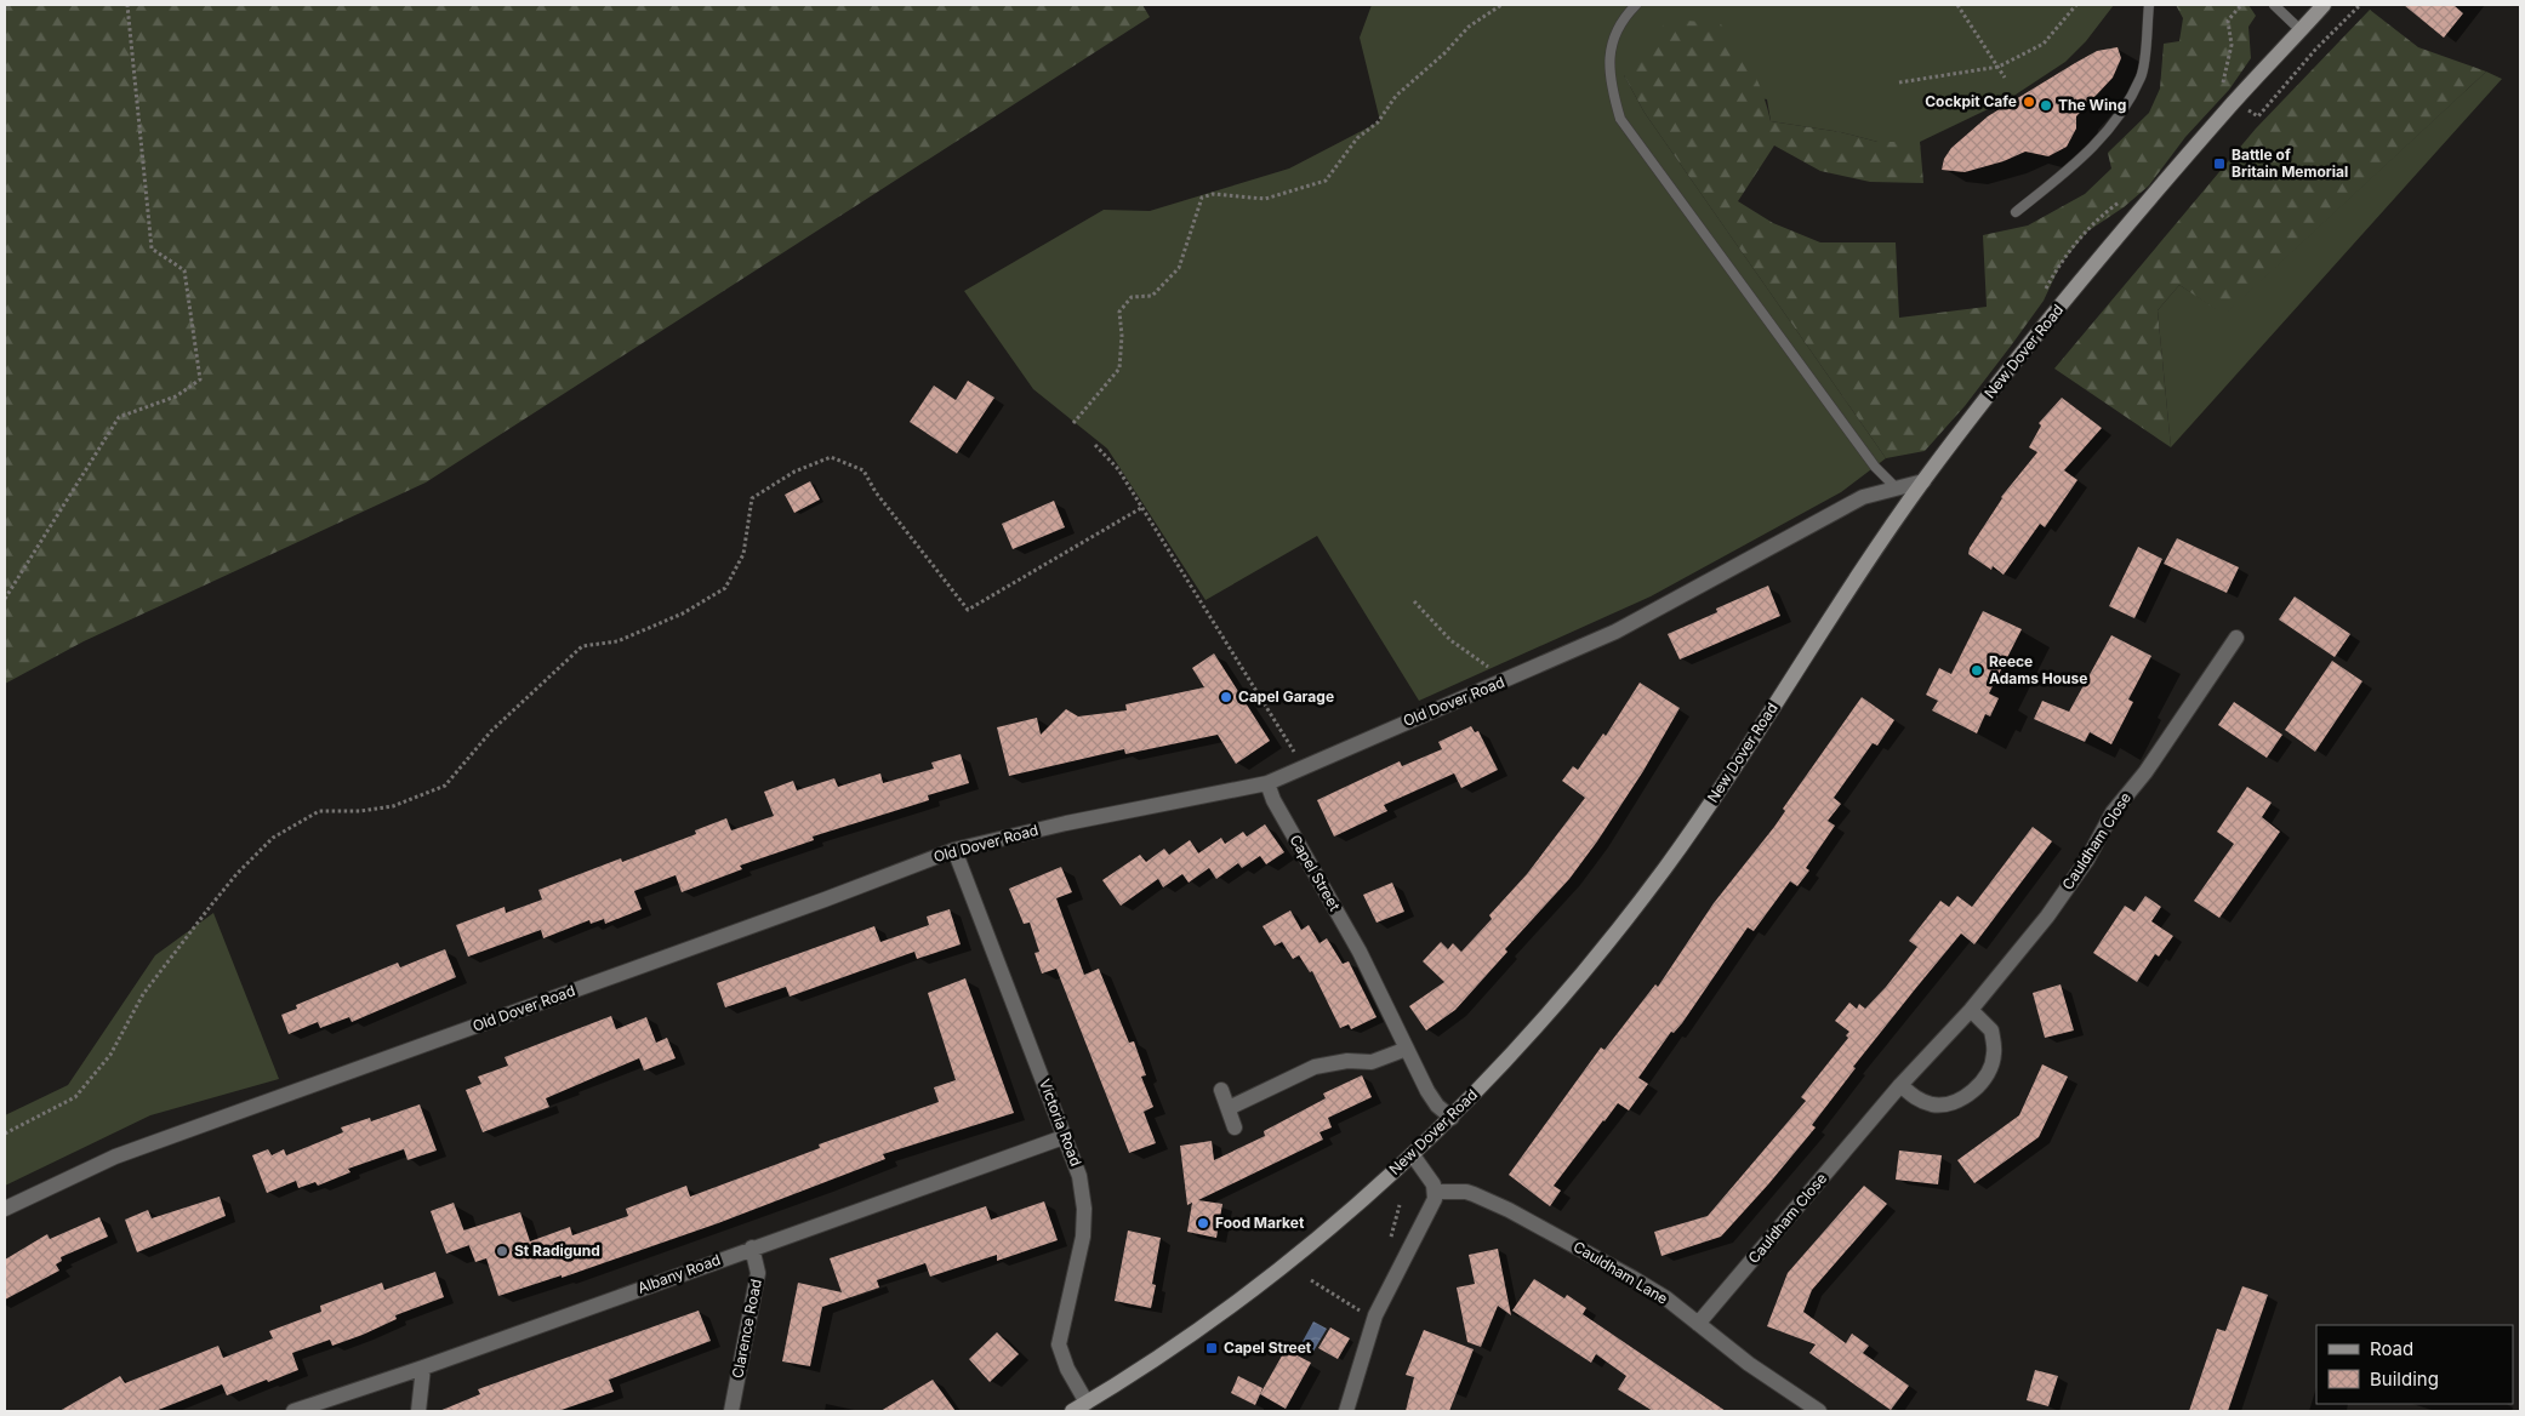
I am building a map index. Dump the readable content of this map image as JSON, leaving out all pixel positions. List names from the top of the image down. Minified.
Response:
{"streets":{"main road":["New Dover Road"],"street":["Old Dover Road","Cauldham Close","Capel Street","Victoria Road","Cauldham Lane","Albany Road","Clarence Road"]},"crossings":[["New Dover Road","Old Dover Road"],["New Dover Road","Capel Street"],["New Dover Road","Victoria Road"],["Old Dover Road","Capel Street"],["Old Dover Road","Victoria Road"],["Cauldham Close","Cauldham Lane"],["Victoria Road","Albany Road"],["Albany Road","Clarence Road"]],"places":{"other":["Cockpit Cafe","The Wing","Reece Adams House","Capel Garage","Food Market","St Radigund"],"transit":["Battle of Britain Memorial","Capel Street"]},"legend":["Road","Building"]}
